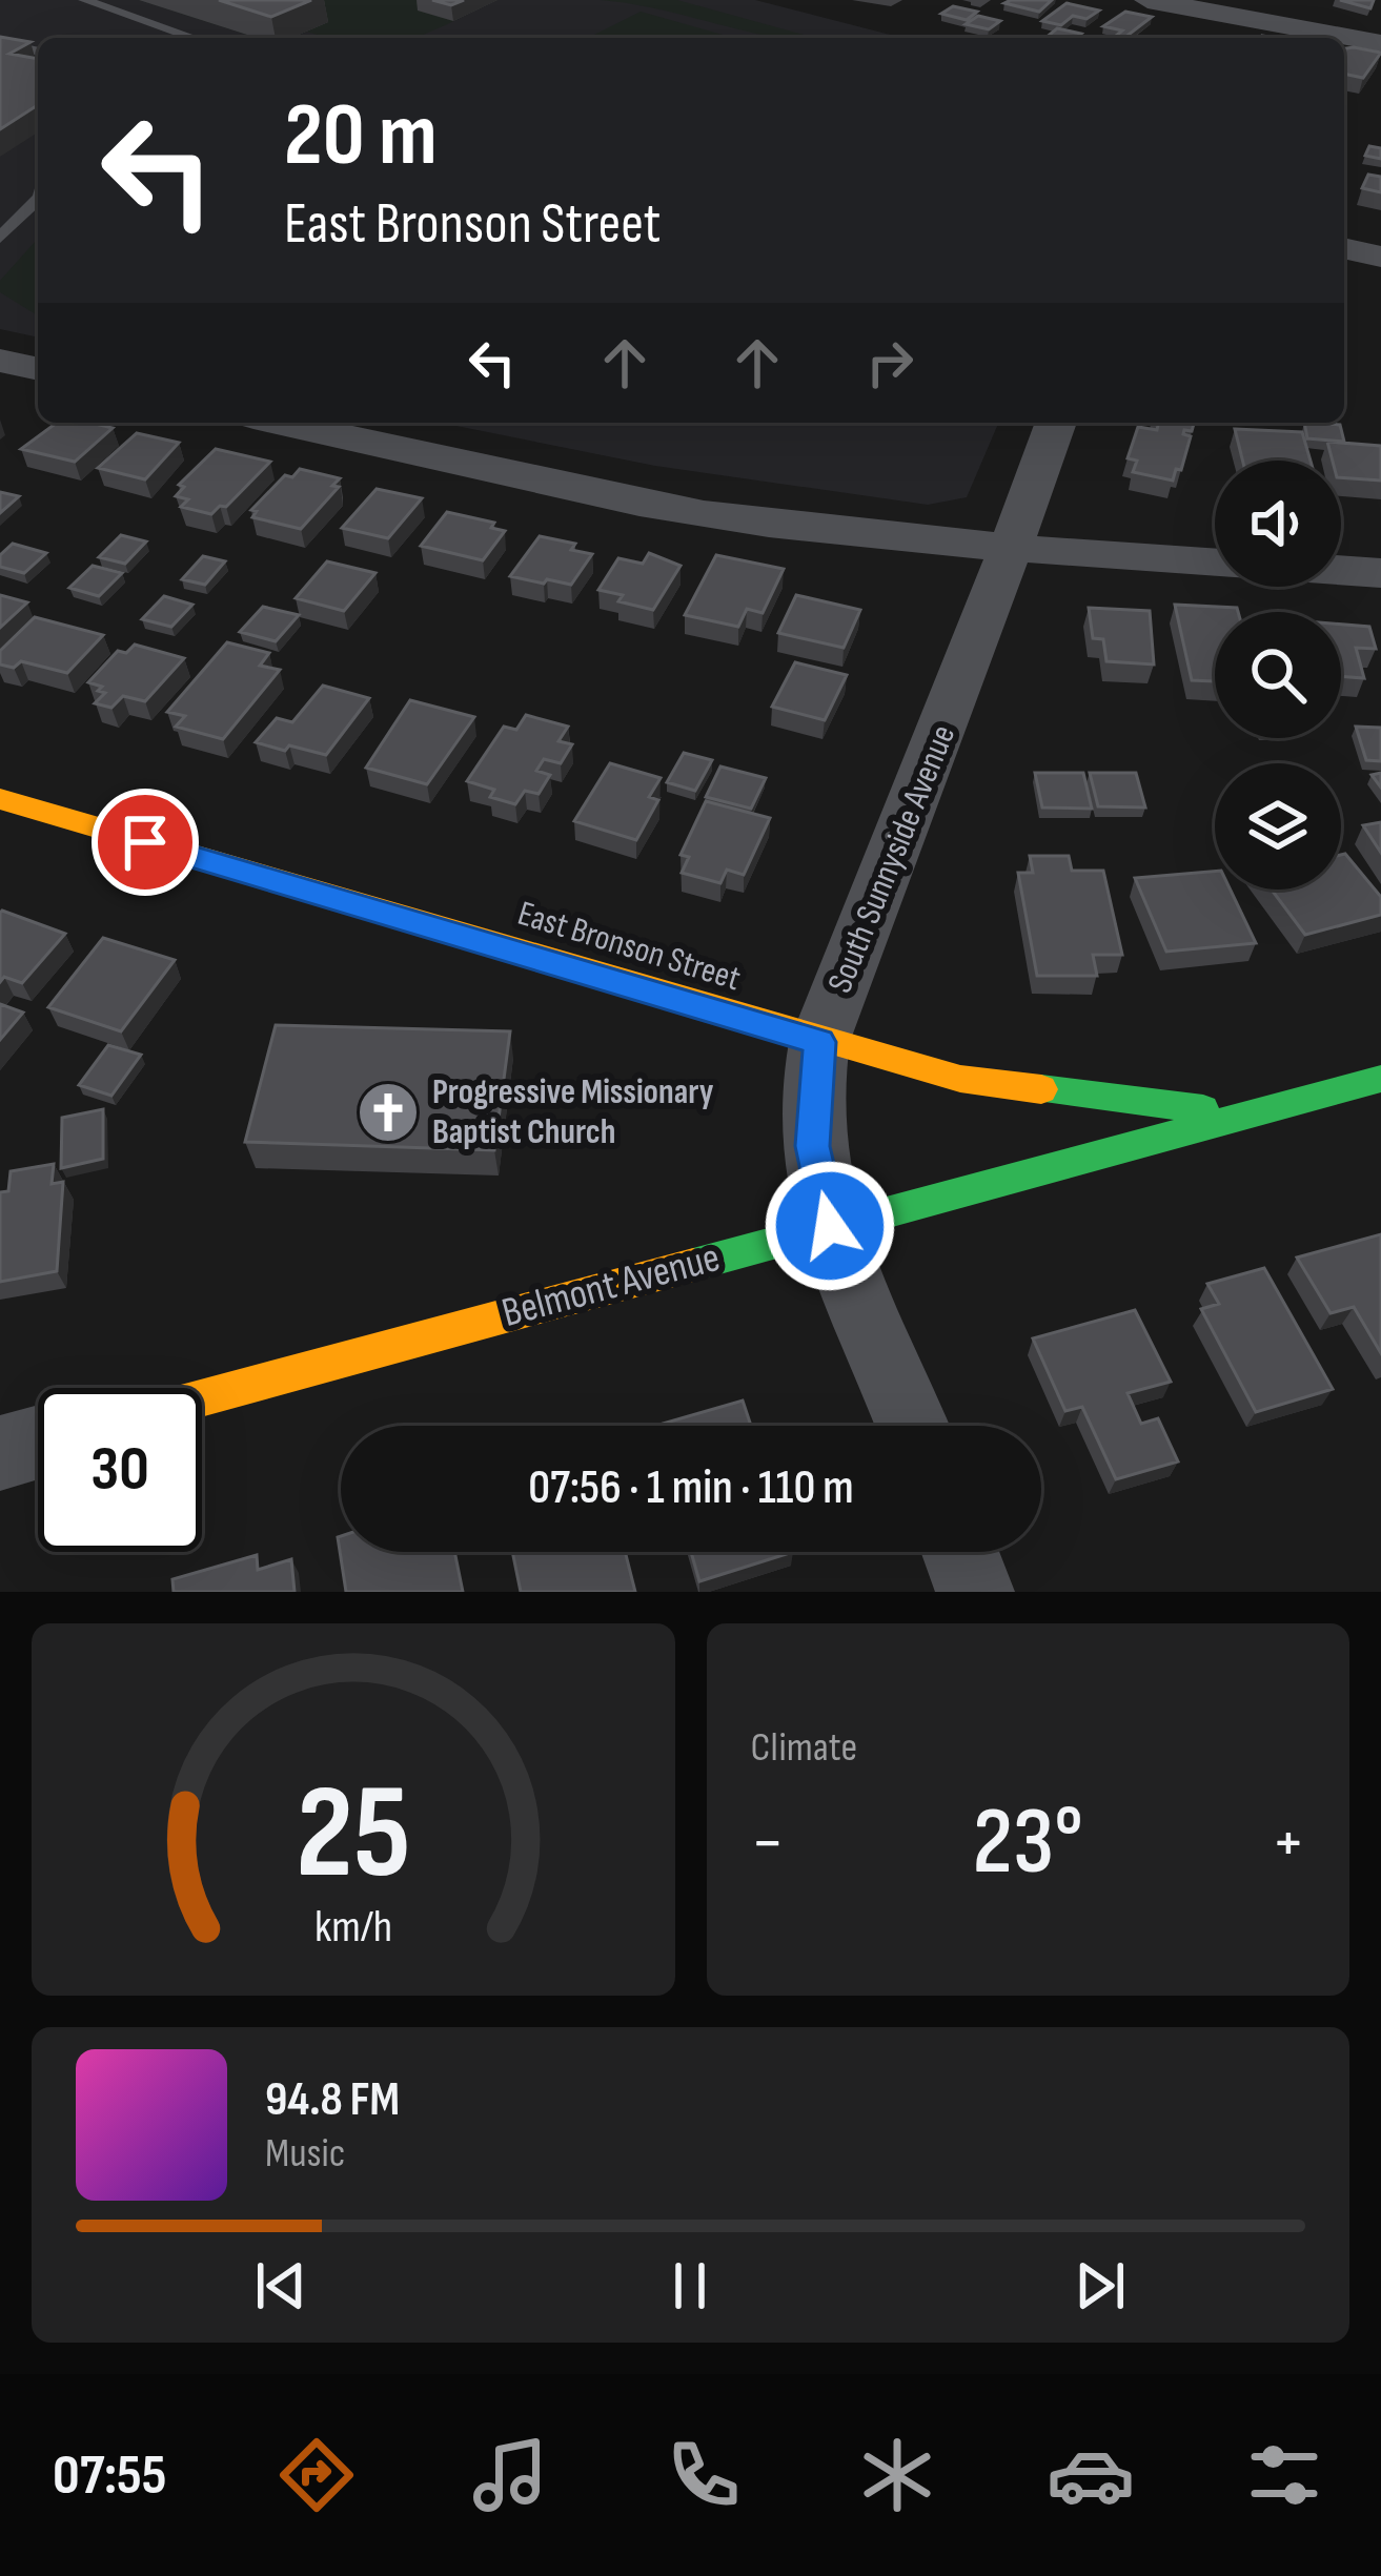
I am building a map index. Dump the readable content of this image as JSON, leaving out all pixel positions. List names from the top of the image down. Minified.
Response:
{"streets":{"street":["South Sunnyside Avenue","East Bronson Street","Belmont Avenue"]},"crossings":[["South Sunnyside Avenue","East Bronson Street"],["South Sunnyside Avenue","Belmont Avenue"],["East Bronson Street","Belmont Avenue"]],"places":{"church":["Progressive Missionary Baptist Church"]},"page":{"turn":["20 m","East Bronson Street"],"limit":"30","trip":"07:56 · 1 min · 110 m","tile":"Climate","heat":["−","23°","+"],"song":["94.8 FM","Music"],"tabs":"07:55","gauge":["25","km/h"]}}
